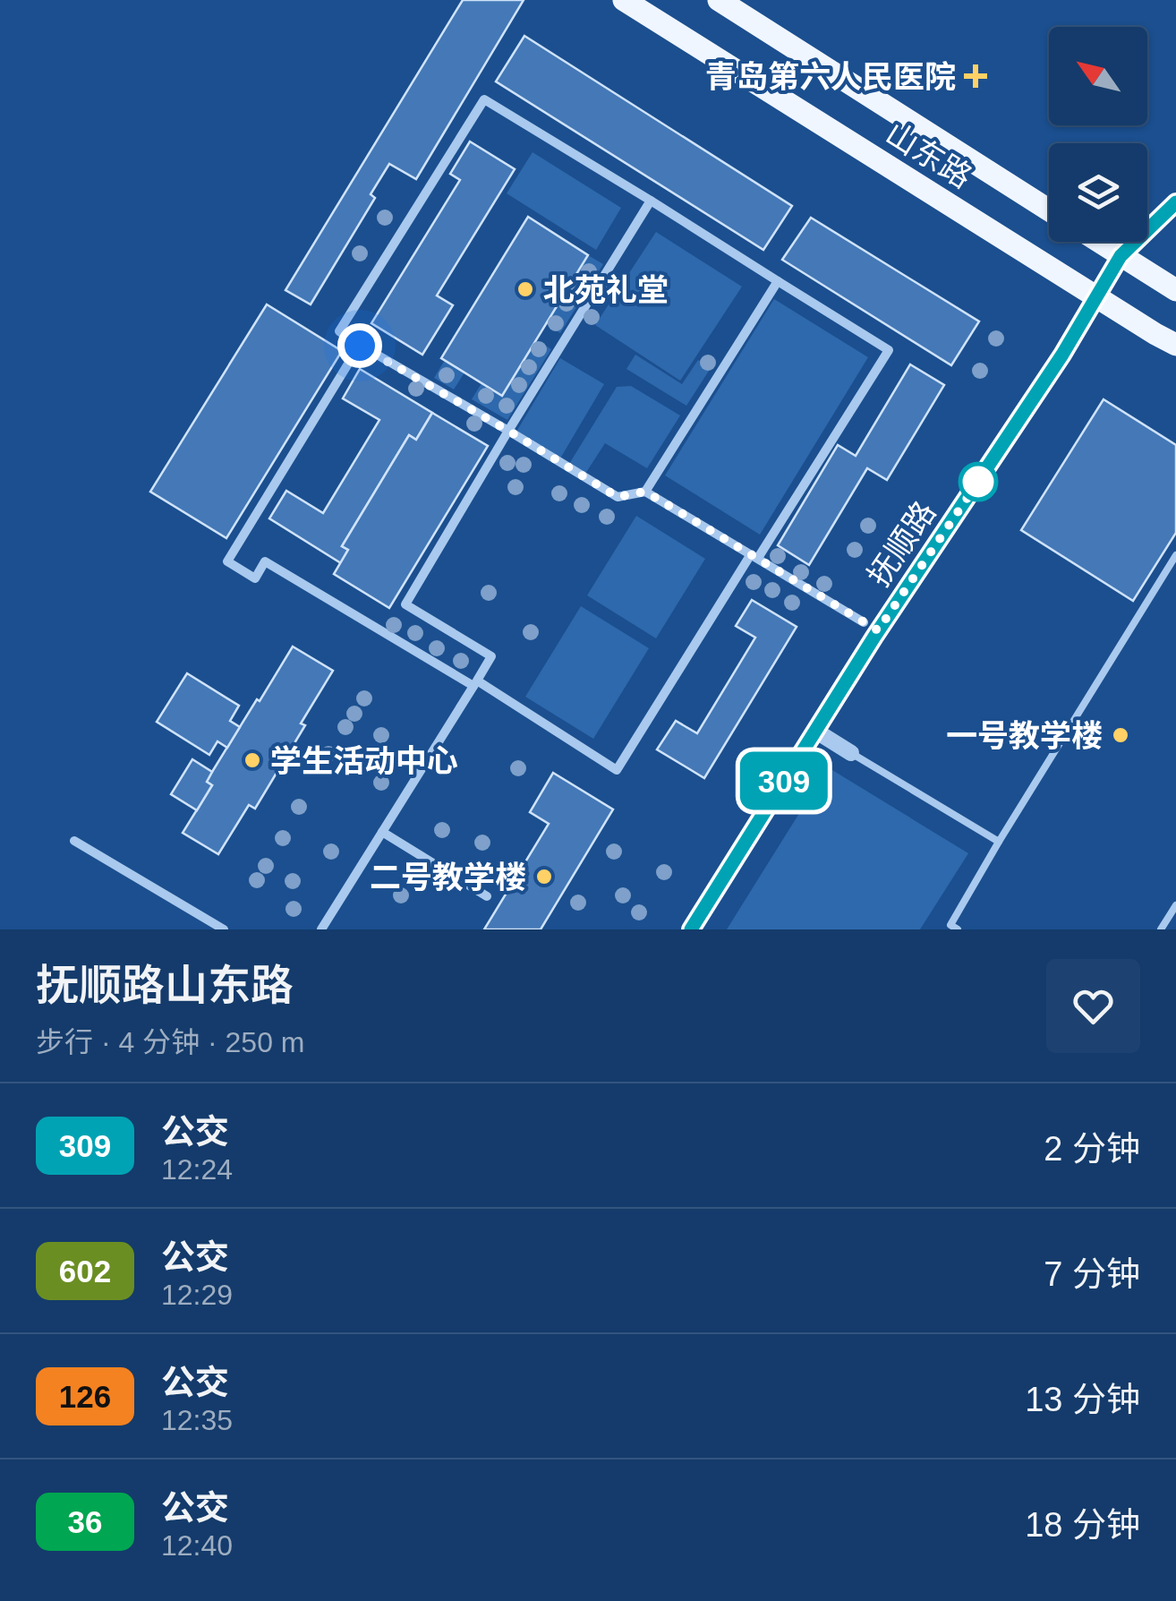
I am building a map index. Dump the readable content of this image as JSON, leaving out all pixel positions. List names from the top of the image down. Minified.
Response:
{"streets":{"main road":["山东路","抚顺路"]},"crossings":[["山东路","抚顺路"]],"places":{"health":["青岛第六人民医院"],"other":["北苑礼堂","一号教学楼","学生活动中心","二号教学楼"]},"lines":["bus line 309"],"north":"top left","page":{"on_map":"309","heading":["抚顺路山东路","步行 · 4 分钟 · 250 m"],"list":[{"mark":"309","name":"公交","note":"12:24","value":"2 分钟"},{"mark":"602","name":"公交","note":"12:29","value":"7 分钟"},{"mark":"126","name":"公交","note":"12:35","value":"13 分钟"},{"mark":"36","name":"公交","note":"12:40","value":"18 分钟"}]}}
